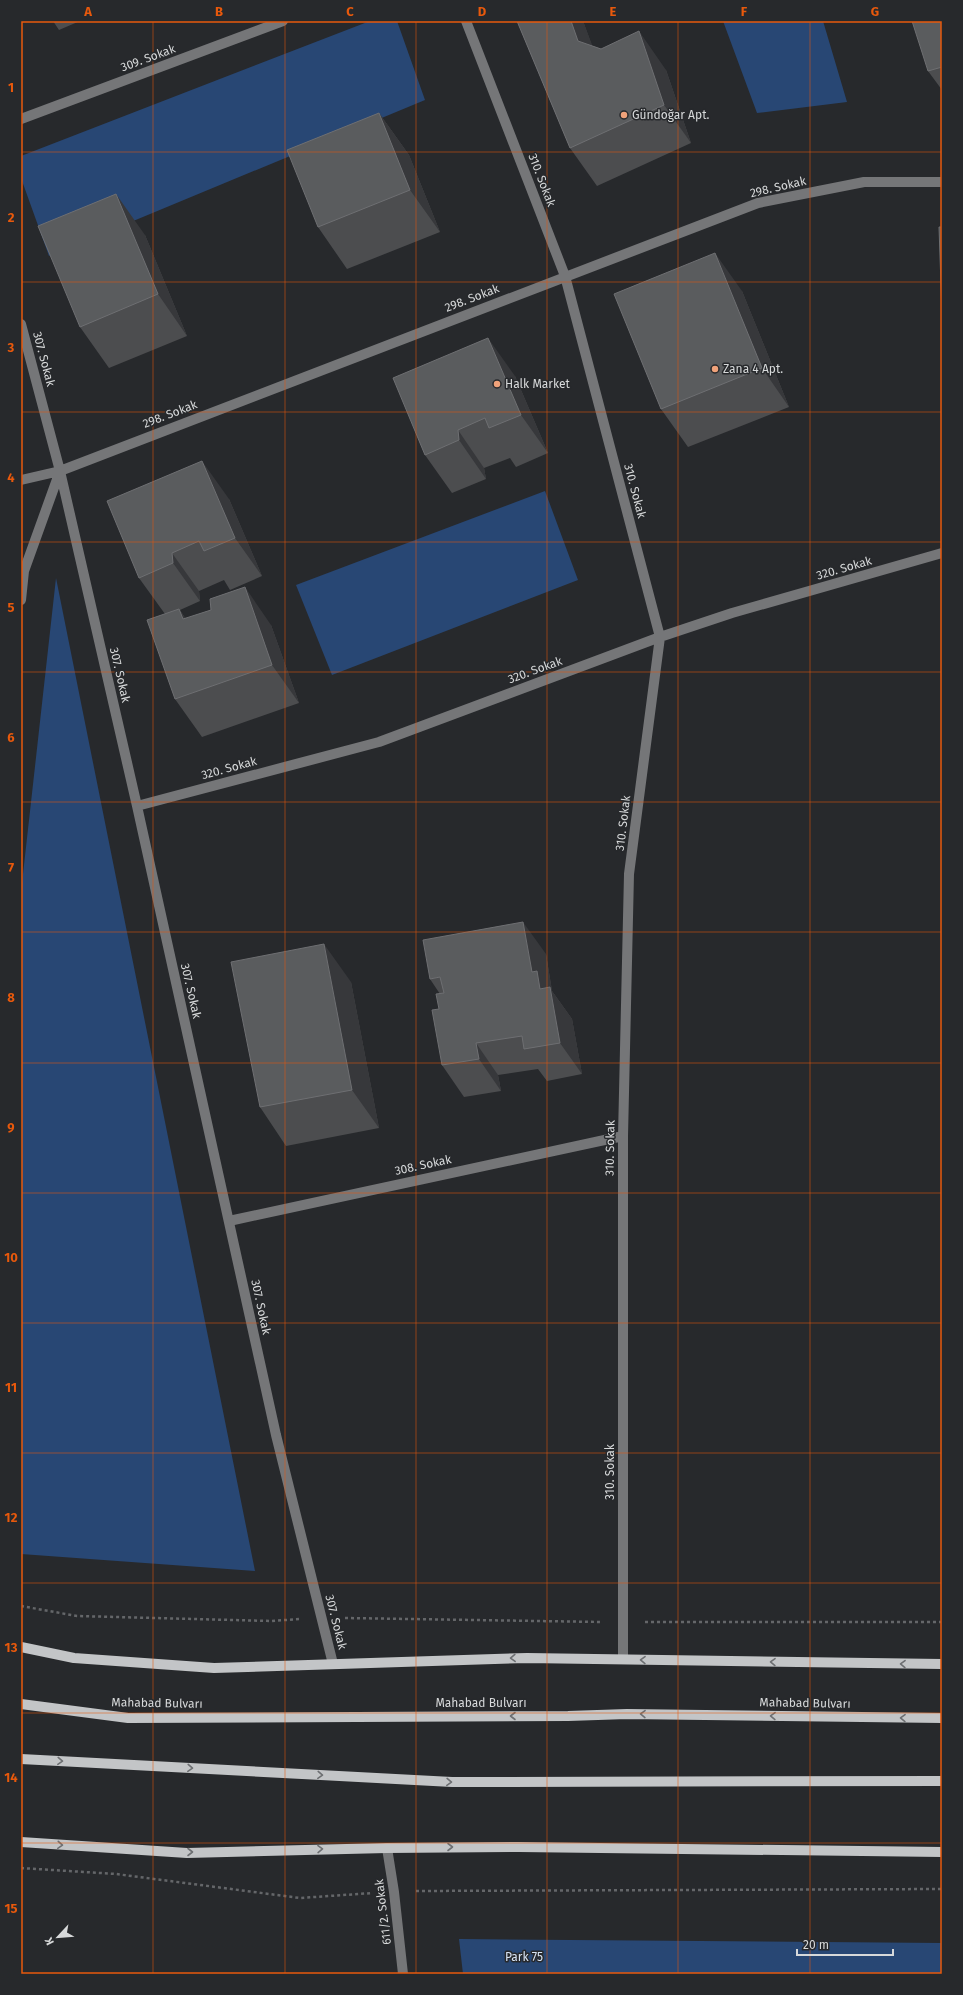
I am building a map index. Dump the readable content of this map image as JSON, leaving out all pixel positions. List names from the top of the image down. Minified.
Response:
{"streets":{"main road":["Mahabad Bulvarı"],"street":["309. Sokak","310. Sokak","298. Sokak","307. Sokak","320. Sokak","308. Sokak","611/2. Sokak"]},"crossings":[["310. Sokak","298. Sokak"],["310. Sokak","320. Sokak"],["310. Sokak","308. Sokak"],["298. Sokak","307. Sokak"],["307. Sokak","320. Sokak"],["307. Sokak","308. Sokak"]],"parks":["Park 75"],"places":["Gündoğar Apt.","Zana 4 Apt.","Halk Market"],"scale_bar":"20 m","north":"bottom left","grid":{"columns":["A","B","C","D","E","F","G"],"rows":["1","2","3","4","5","6","7","8","9","10","11","12","13","14","15"]}}
